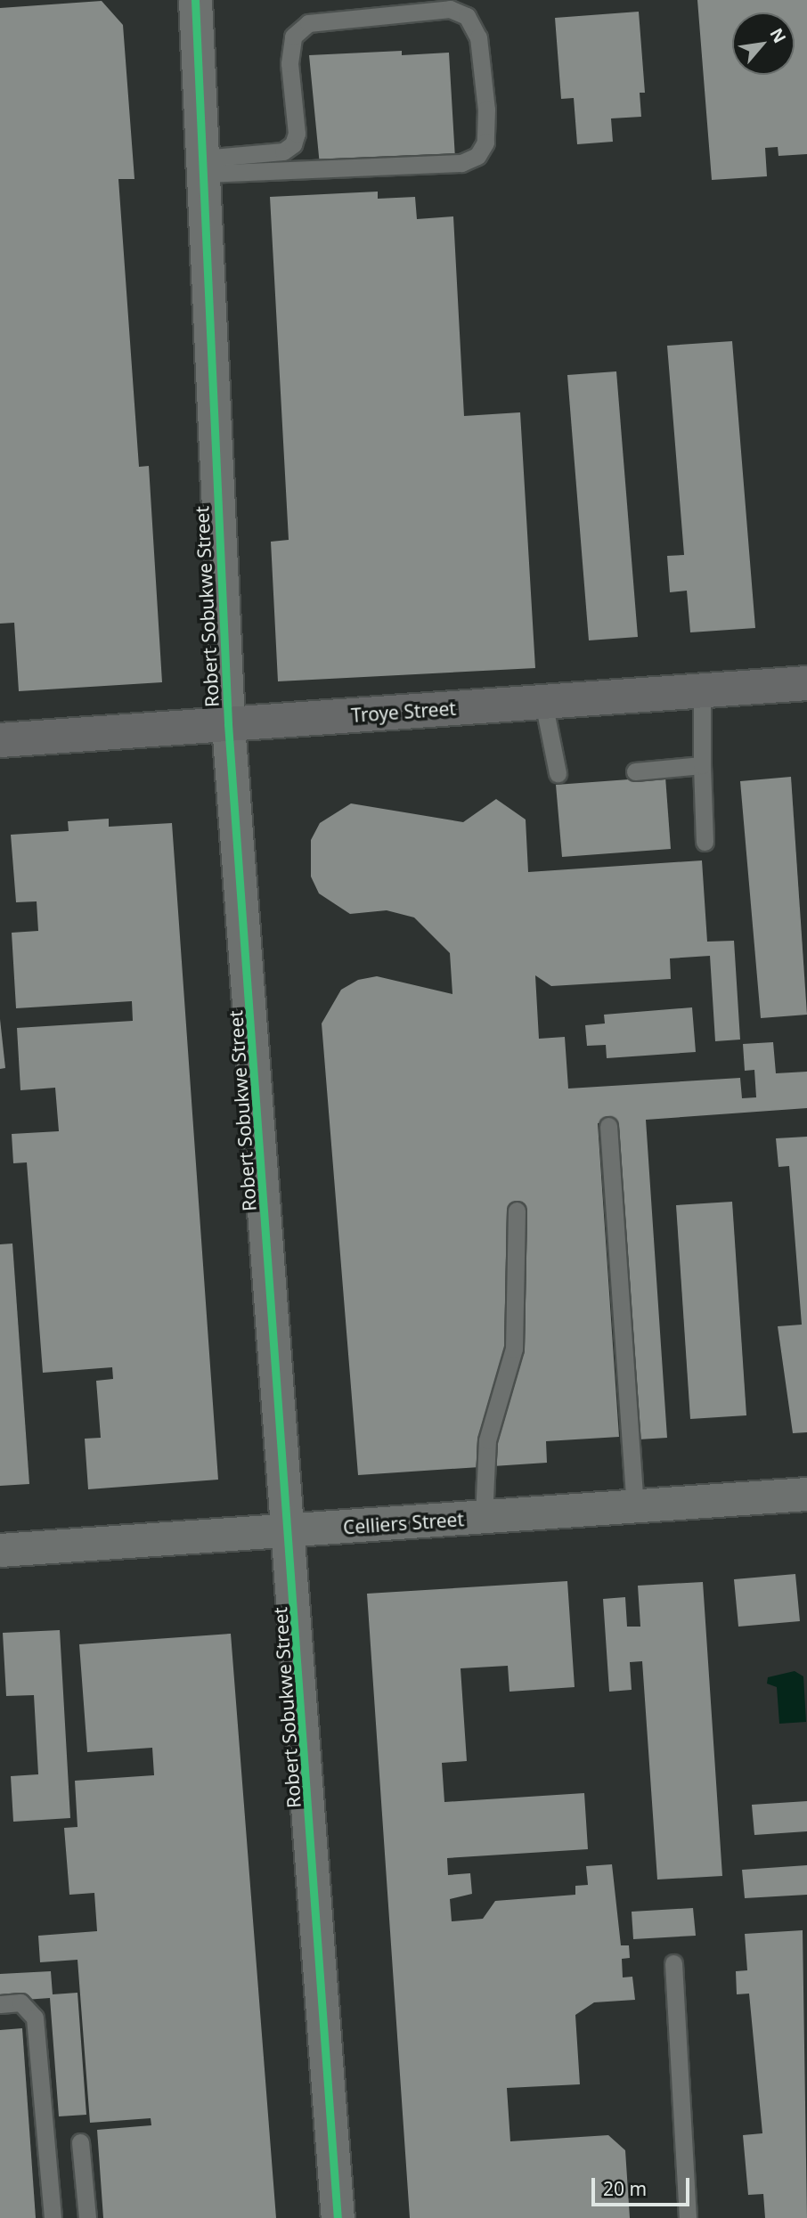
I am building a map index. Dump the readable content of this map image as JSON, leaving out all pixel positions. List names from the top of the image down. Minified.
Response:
{"streets":{"main road":["Troye Street"],"street":["Robert Sobukwe Street","Celliers Street"]},"crossings":[["Robert Sobukwe Street","Troye Street"],["Robert Sobukwe Street","Celliers Street"]],"scale_bar":"20 m","north":"top right"}
